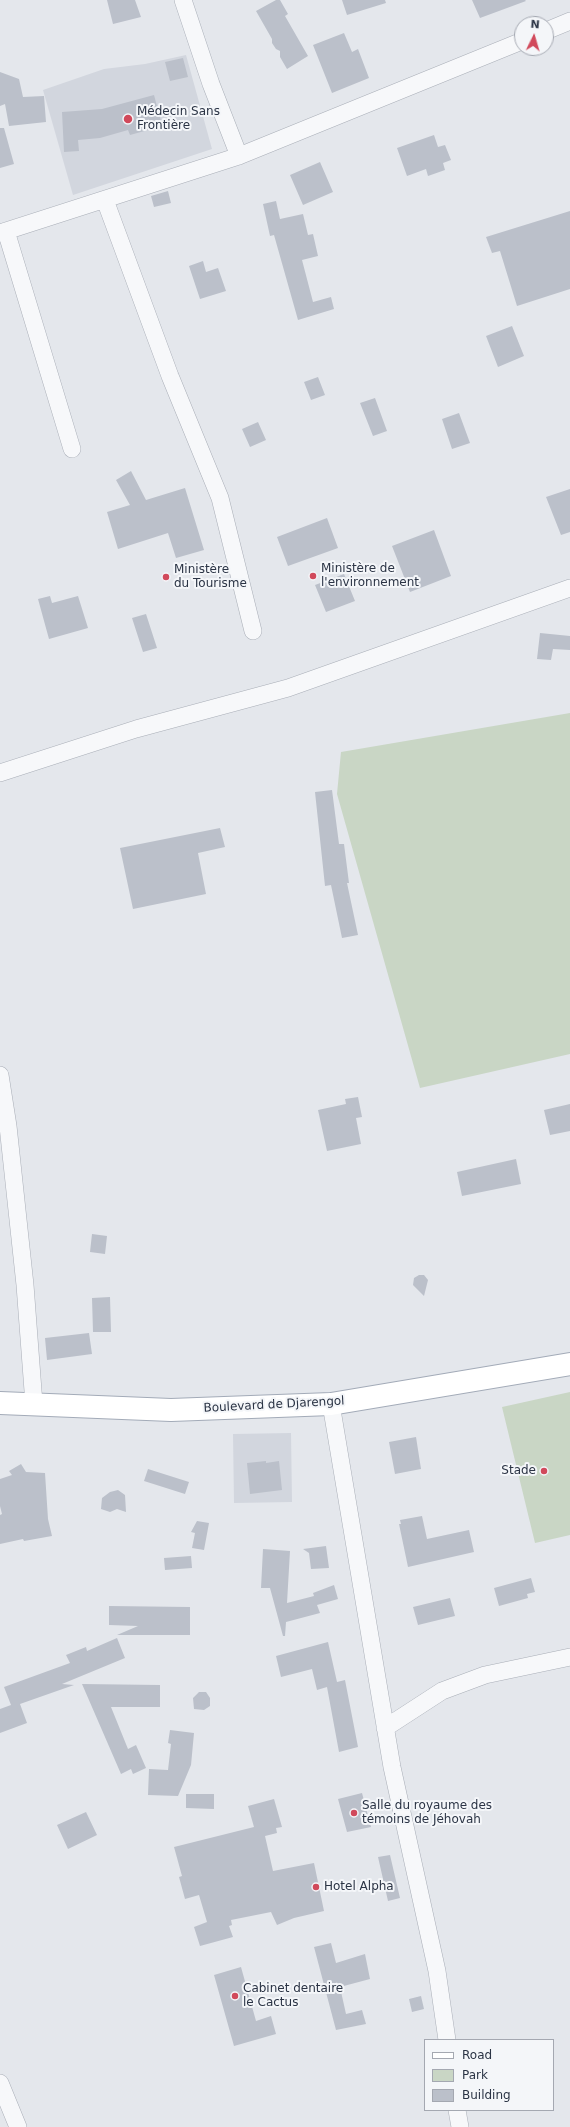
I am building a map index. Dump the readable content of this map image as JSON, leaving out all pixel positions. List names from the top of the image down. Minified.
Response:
{"streets":{"main road":["Boulevard de Djarengol"]},"places":["Médecin Sans Frontière","Ministère de l'environnement","Ministère du Tourisme","Stade","Salle du royaume des témoins de Jéhovah","Hotel Alpha","Cabinet dentaire le Cactus"],"legend":["Road","Park","Building"],"north":"top"}
